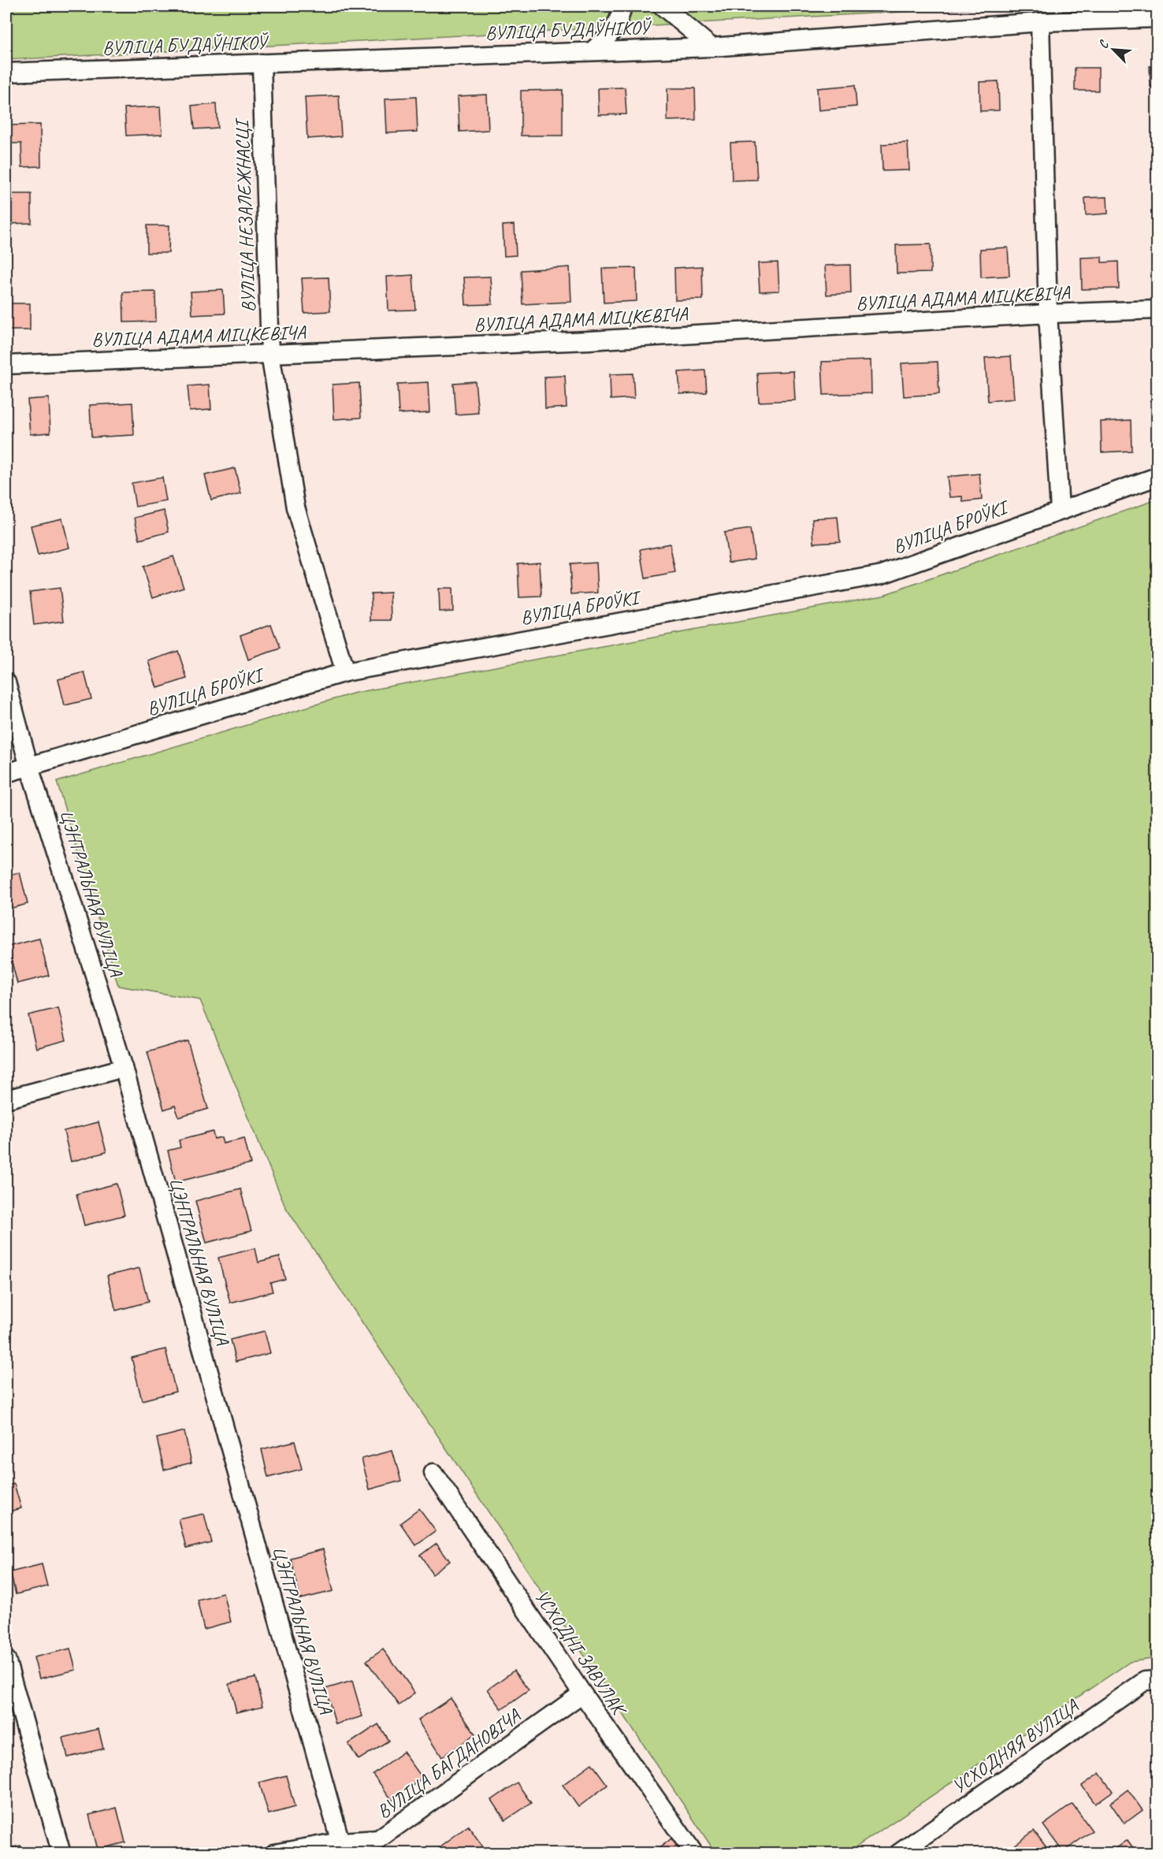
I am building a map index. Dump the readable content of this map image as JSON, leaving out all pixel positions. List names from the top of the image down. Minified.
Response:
{"streets":{"street":["ВУЛІЦА БУДАЎНІКОЎ","ВУЛІЦА НЕЗАЛЕЖНАСЦІ","ВУЛІЦА АДАМА МІЦКЕВІЧА","ВУЛІЦА БРОЎКІ","ЦЭНТРАЛЬНАЯ ВУЛІЦА","УСХОДНІ ЗАВУЛАК","УСХОДНЯЯ ВУЛІЦА","ВУЛІЦА БАГДАНОВІЧА"]},"crossings":[["ВУЛІЦА БУДАЎНІКОЎ","ВУЛІЦА НЕЗАЛЕЖНАСЦІ"],["ВУЛІЦА НЕЗАЛЕЖНАСЦІ","ВУЛІЦА АДАМА МІЦКЕВІЧА"],["ВУЛІЦА НЕЗАЛЕЖНАСЦІ","ВУЛІЦА БРОЎКІ"],["ВУЛІЦА БРОЎКІ","ЦЭНТРАЛЬНАЯ ВУЛІЦА"],["ЦЭНТРАЛЬНАЯ ВУЛІЦА","ВУЛІЦА БАГДАНОВІЧА"],["УСХОДНІ ЗАВУЛАК","ВУЛІЦА БАГДАНОВІЧА"]],"north":"top left"}
